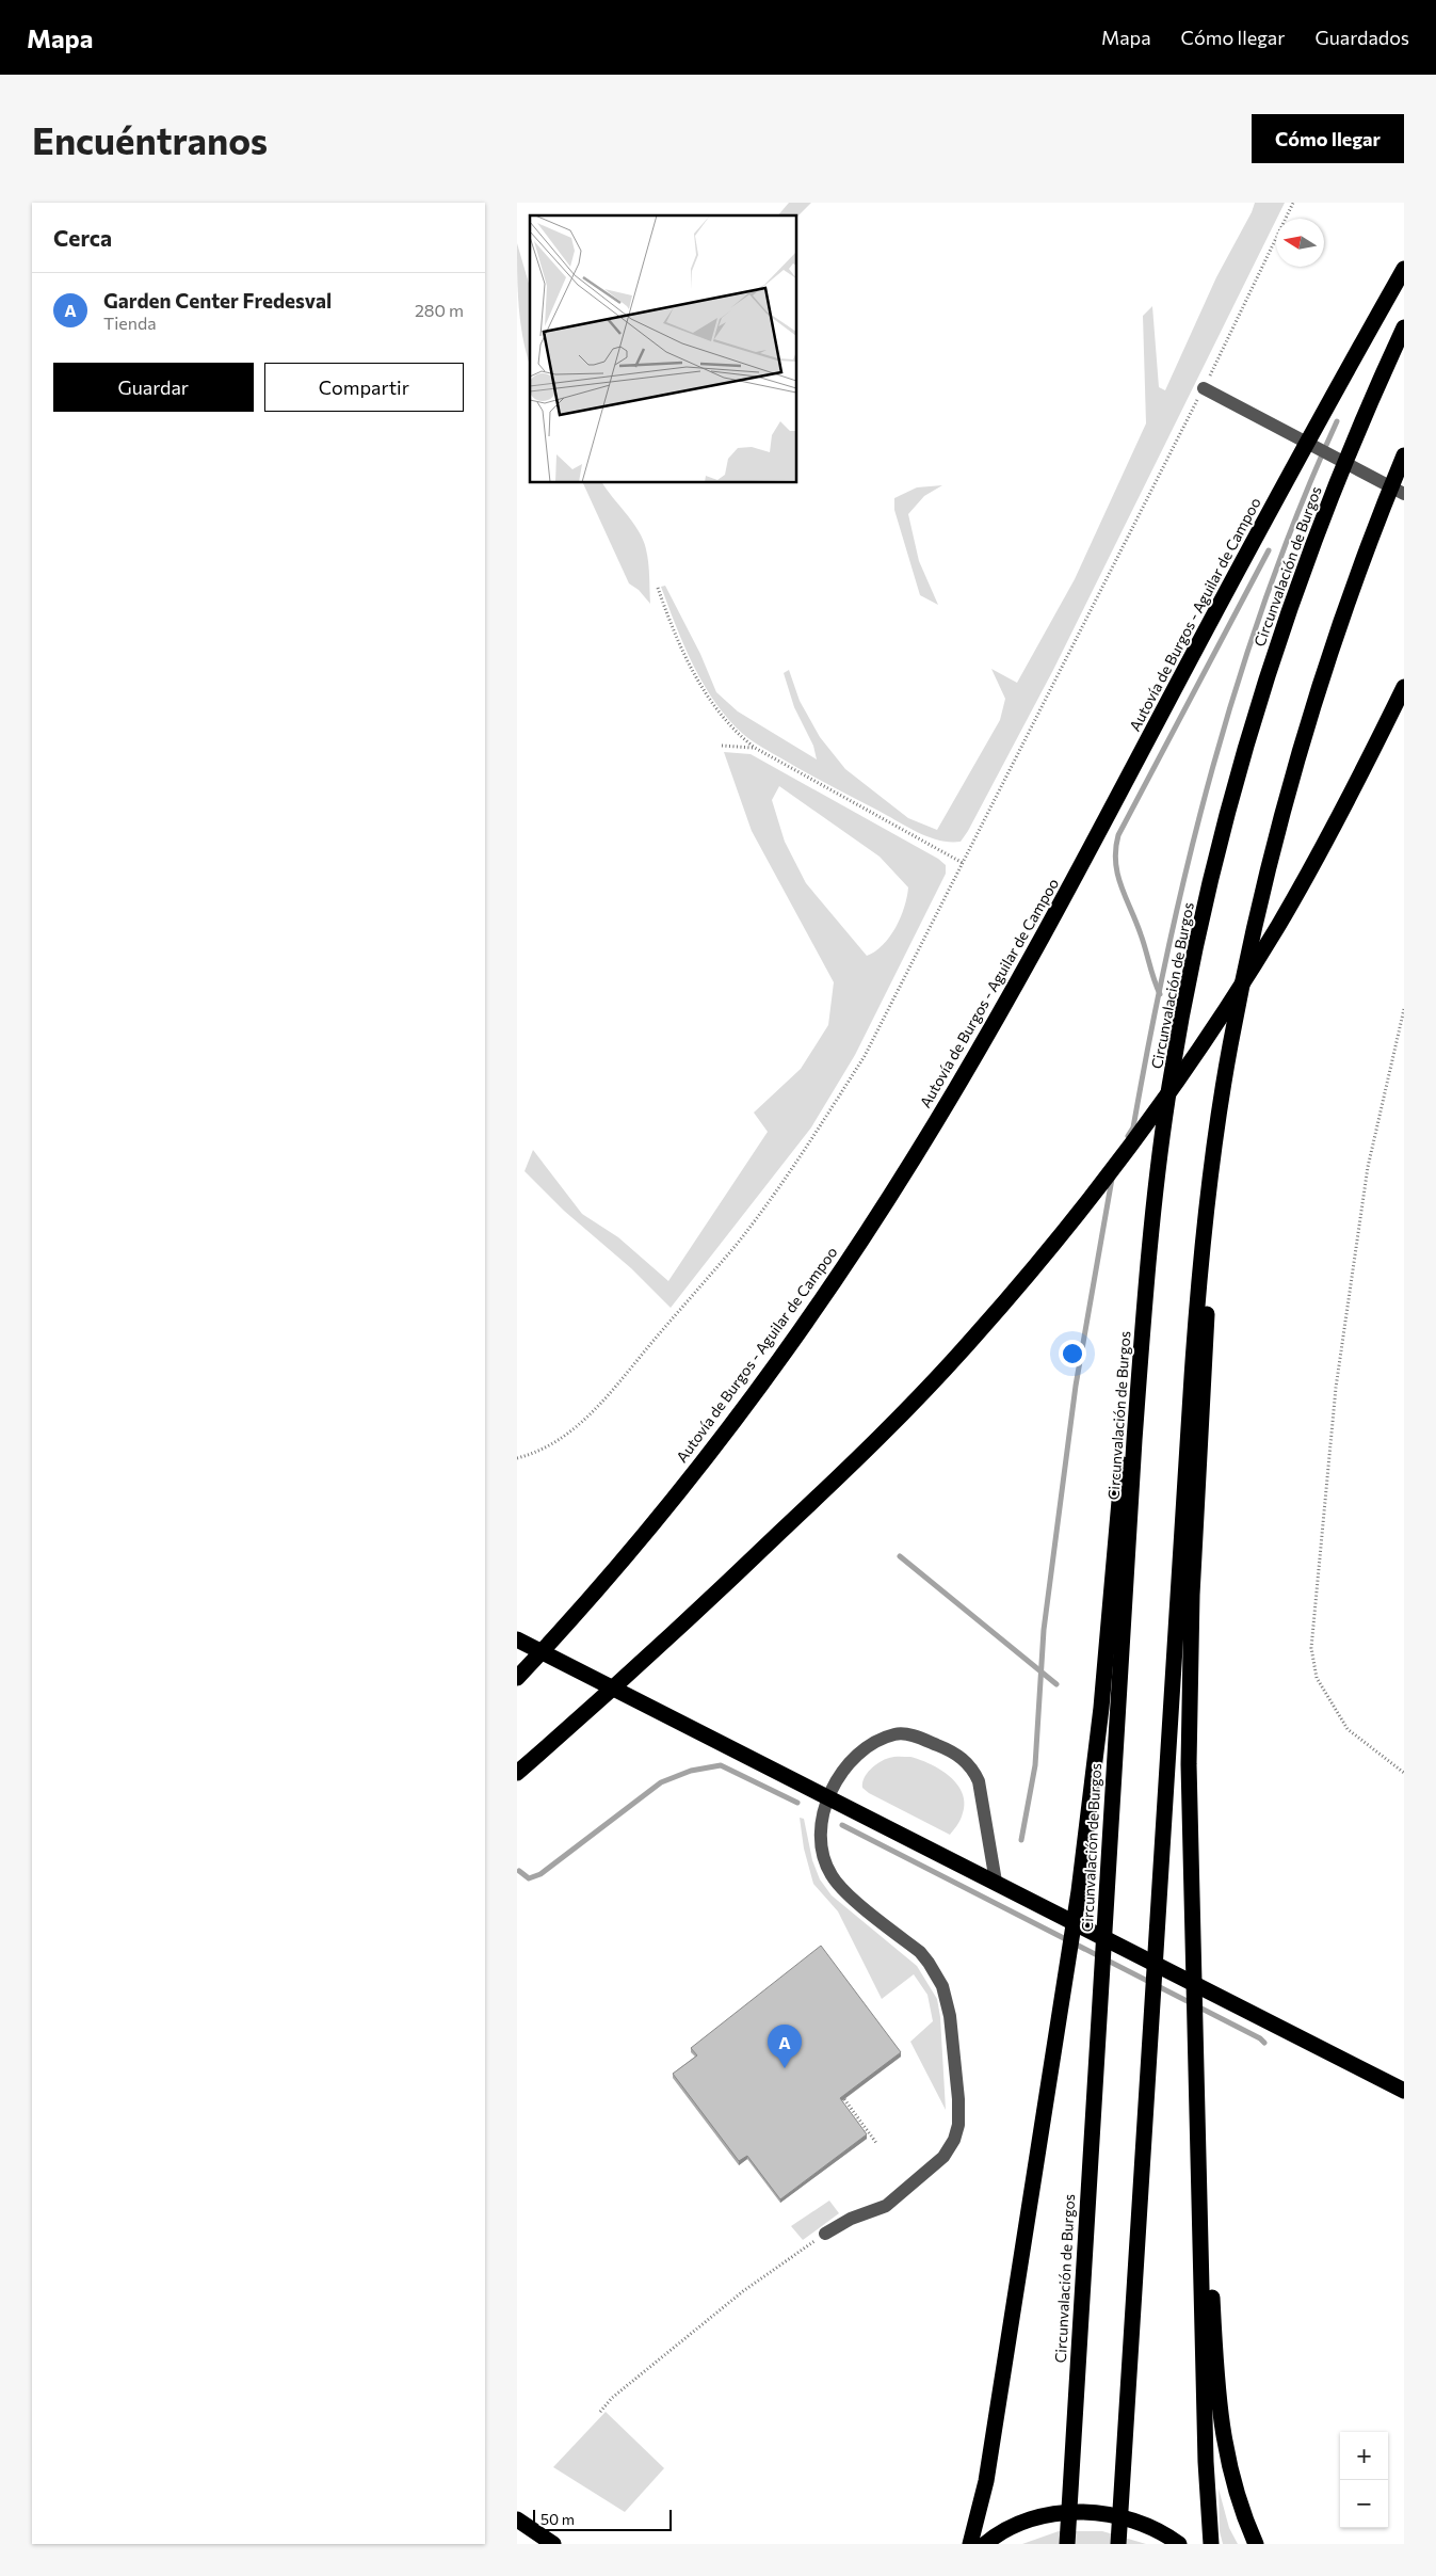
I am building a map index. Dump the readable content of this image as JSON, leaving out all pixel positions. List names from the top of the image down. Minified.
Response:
{"streets":{"highway":["Circunvalación de Burgos","Autovía de Burgos - Aguilar de Campoo"]},"scale_bar":"50 m","north":"left","page":{"header":"Mapa","nav":["Mapa","Cómo llegar","Guardados"],"buttons":["Cómo llegar",["Guardar","Compartir"]],"title":"Encuéntranos","heading":"Cerca","list":[{"mark":"A","name":"Garden Center Fredesval","note":"Tienda","value":"280 m"}],"pins":"A","map_buttons":["+","−"],"scale":"50 m"}}
